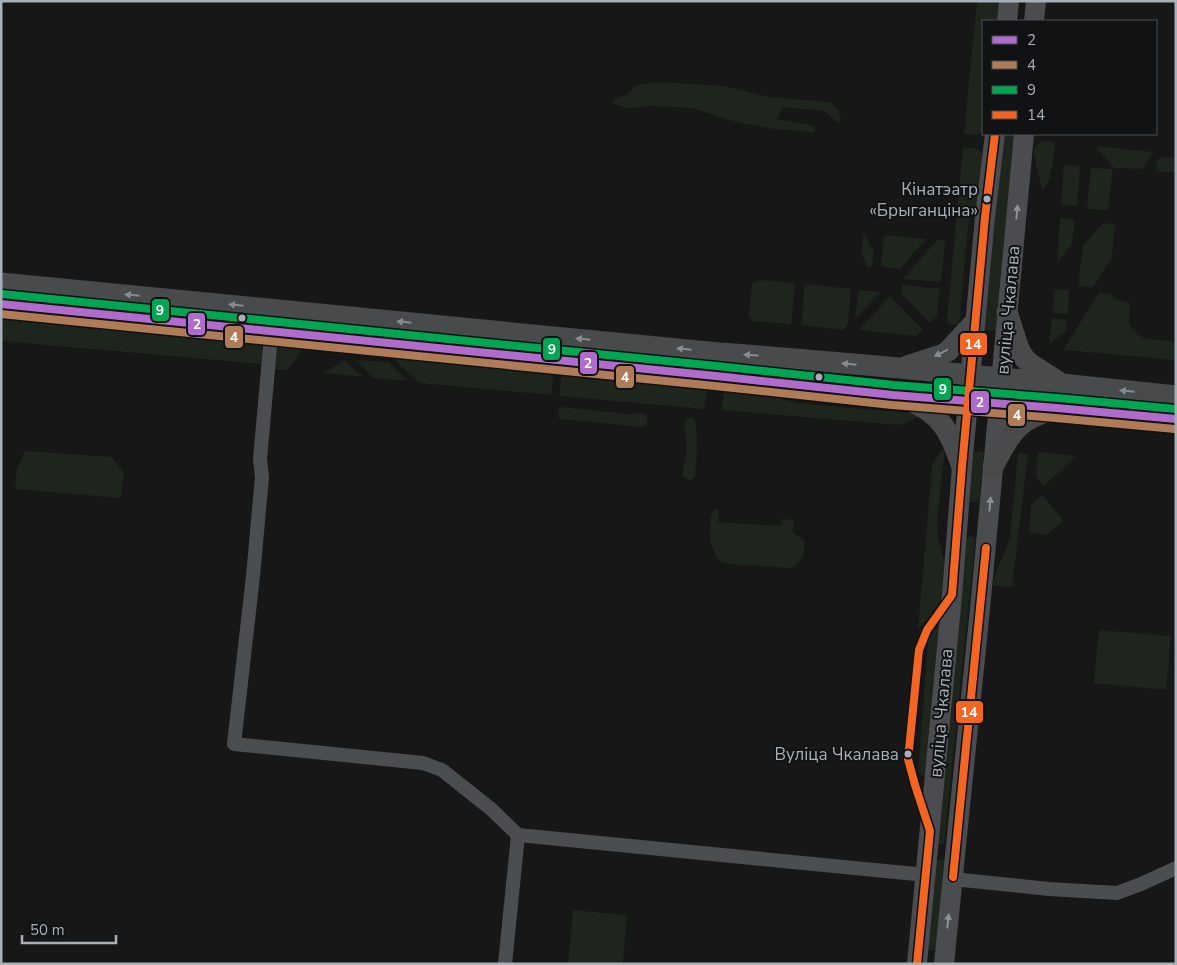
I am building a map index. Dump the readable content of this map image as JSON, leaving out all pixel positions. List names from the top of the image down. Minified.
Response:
{"streets":{"main road":["вуліца Чкалава"]},"places":["Кінатэатр «Брыганціна»","Вуліца Чкалава"],"lines":["transit line 14","transit line 9","transit line 2","transit line 4"],"legend":["2","4","9","14"],"scale_bar":"50 m"}
